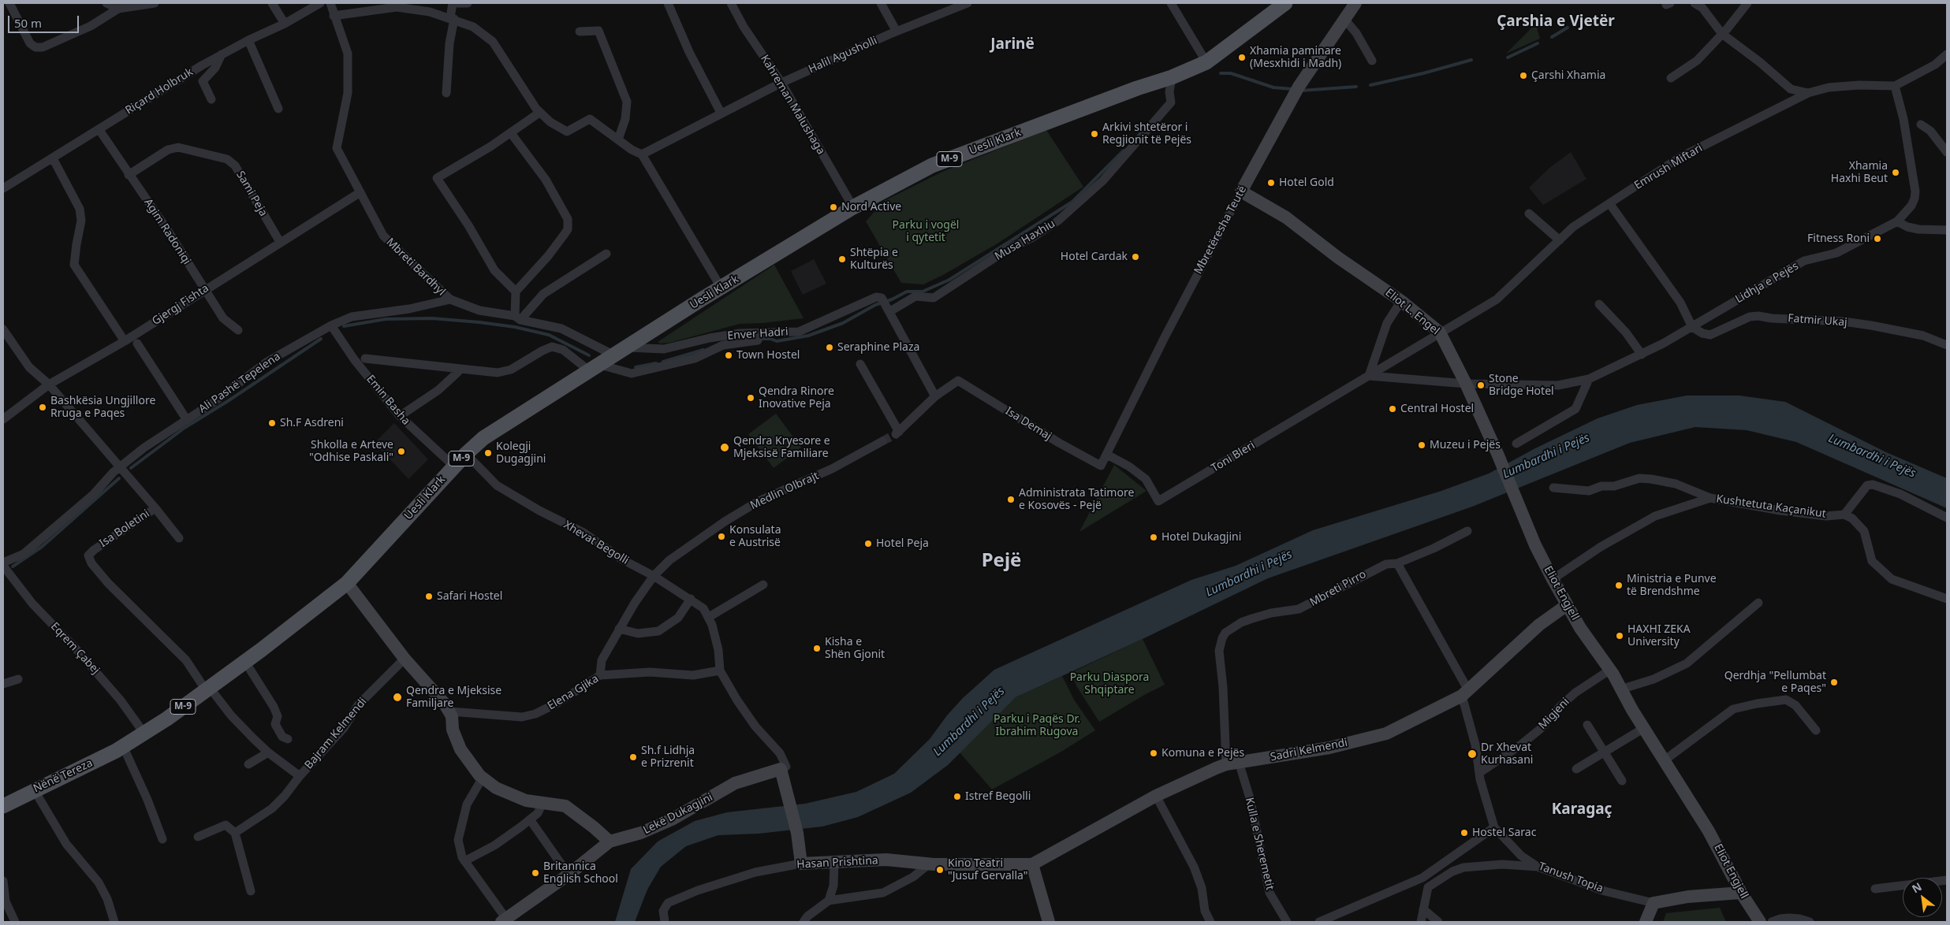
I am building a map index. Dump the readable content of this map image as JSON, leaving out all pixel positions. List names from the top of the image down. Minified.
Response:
{"streets":{"main road":["Uesli Klark","M-9","Nënë Tereza"],"street":["Halil Agusholli","Riçard Holbruk","Kahreman Malushaga","Emrush Miftari","Sami Peja","Mbretëresha Teutë","Agim Radoniqi","Musa Haxhiu","Mbreti Bardhyl","Lidhja e Pejës","Gjergj Fishta","Eliot L. Engel","Fatmir Ukaj","Enver Hadri","Ali Pashë Tepelena","Emin Basha","Isa Demaj","Toni Bleri","Medlin Olbrajt","Kushtetuta Kaçanikut","Isa Boletini","Xhevat Begolli","Mbreti Pirro","Eliot Engjell","Eqrem Çabej","Elena Gjika","Migjeni","Bajram Kelmendi","Sadri Kelmendi","Lekë Dukagjini","Kulla e Sheremetit","Hasan Prishtina","Tanush Topia"]},"crossings":[["Halil Agusholli","Kahreman Malushaga"],["Riçard Holbruk","Agim Radoniqi"],["Kahreman Malushaga","Uesli Klark"],["Uesli Klark","Musa Haxhiu"],["Uesli Klark","Mbreti Bardhyl"],["Uesli Klark","Enver Hadri"],["Uesli Klark","Emin Basha"],["Uesli Klark","Xhevat Begolli"],["Uesli Klark","Nënë Tereza"],["Emrush Miftari","Eliot L. Engel"],["Emrush Miftari","Toni Bleri"],["Sami Peja","Agim Radoniqi"],["Sami Peja","Gjergj Fishta"],["Mbretëresha Teutë","Eliot L. Engel"],["Mbretëresha Teutë","Isa Demaj"],["Mbretëresha Teutë","Toni Bleri"],["Agim Radoniqi","Gjergj Fishta"],["Musa Haxhiu","Enver Hadri"],["Mbreti Bardhyl","Gjergj Fishta"],["Mbreti Bardhyl","Ali Pashë Tepelena"],["Lidhja e Pejës","Eliot L. Engel"],["Lidhja e Pejës","Fatmir Ukaj"],["Gjergj Fishta","Isa Boletini"],["Eliot L. Engel","Toni Bleri"],["Eliot L. Engel","Eliot Engjell"],["Ali Pashë Tepelena","Emin Basha"],["Ali Pashë Tepelena","Isa Boletini"],["Medlin Olbrajt","Xhevat Begolli"],["Medlin Olbrajt","Elena Gjika"],["Kushtetuta Kaçanikut","Eliot Engjell"],["Isa Boletini","Nënë Tereza"],["Xhevat Begolli","Elena Gjika"],["Xhevat Begolli","Lekë Dukagjini"],["Mbreti Pirro","Kulla e Sheremetit"],["Mbreti Pirro","Tanush Topia"],["Eliot Engjell","Migjeni"],["Eliot Engjell","Sadri Kelmendi"],["Eqrem Çabej","Nënë Tereza"],["Migjeni","Tanush Topia"],["Sadri Kelmendi","Kulla e Sheremetit"],["Sadri Kelmendi","Hasan Prishtina"],["Sadri Kelmendi","Tanush Topia"]],"districts":["Çarshia e Vjetër","Jarinë","Pejë","Karagaç"],"water":["Lumbardhi i Pejës"],"parks":["Parku i vogël i qytetit","Parku Diaspora Shqiptare","Parku i Paqës Dr. Ibrahim Rugova"],"places":["Xhamia paminare (Mesxhidi i Madh)","Çarshi Xhamia","Arkivi shtetëror i Regjionit të Pejës","Xhamia Haxhi Beut","Hotel Gold","Nord Active","Fitness Roni","Hotel Cardak","Shtëpia e Kulturës","Seraphine Plaza","Town Hostel","Stone Bridge Hotel","Qendra Rinore Inovative Peja","Bashkësia Ungjillore Rruga e Paqes","Central Hostel","Sh.F Asdreni","Muzeu i Pejës","Qendra Kryesore e Mjeksisë Familiare","Shkolla e Arteve \"Odhise Paskali\"","Kolegji Dugagjini","Administrata Tatimore e Kosovës - Pejë","Konsulata e Austrisë","Hotel Dukagjini","Hotel Peja","Ministria e Punve të Brendshme","Safari Hostel","HAXHI ZEKA University","Kisha e Shën Gjonit","Qerdhja \"Pellumbat e Paqes\"","Qendra e Mjeksise Familjare","Komuna e Pejës","Dr Xhevat Kurhasani","Sh.f Lidhja e Prizrenit","Istref Begolli","Hostel Sarac","Kino Teatri \"Jusuf Gervalla\"","Britannica English School"],"scale_bar":"50 m","north":"top left"}
